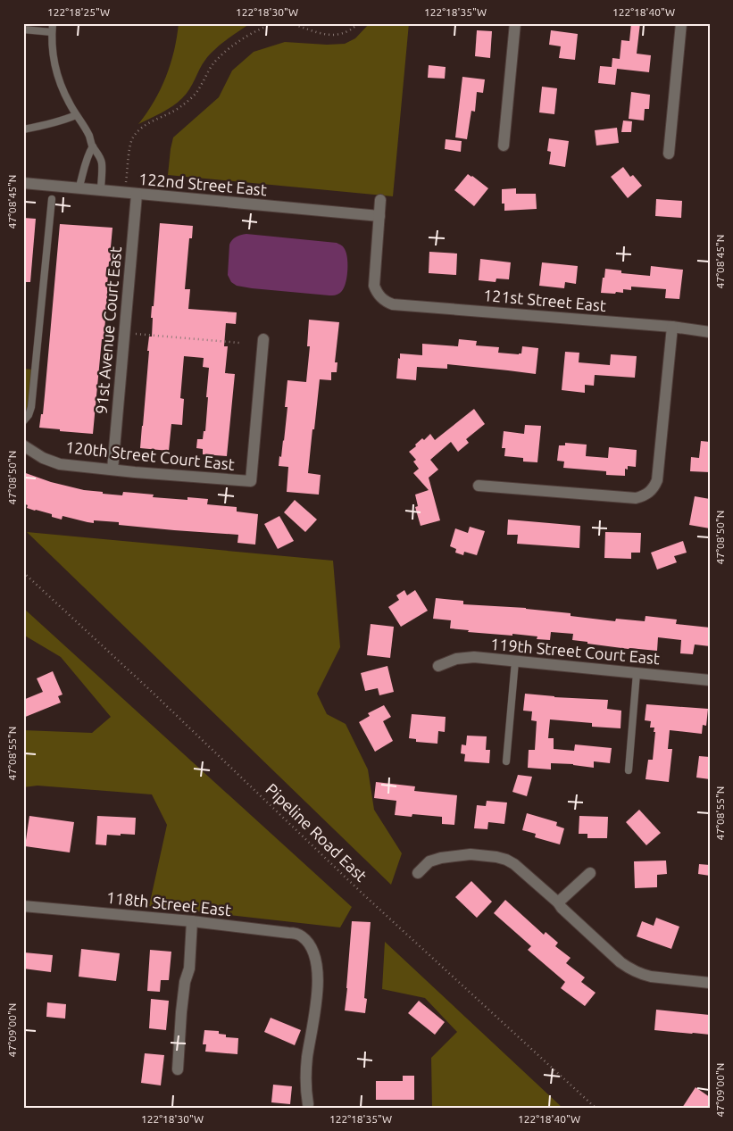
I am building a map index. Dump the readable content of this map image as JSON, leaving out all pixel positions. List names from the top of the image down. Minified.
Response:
{"streets":{"street":["122nd Street East","121st Street East","91st Avenue Court East","120th Street Court East","119th Street Court East","118th Street East"],"path":["Pipeline Road East"]},"crossings":[["122nd Street East","121st Street East"],["122nd Street East","91st Avenue Court East"],["91st Avenue Court East","120th Street Court East"]],"coordinates":["122°18'25\"W","122°18'30\"W","122°18'35\"W","122°18'40\"W","47°08'45\"N","47°08'50\"N","47°08'55\"N","47°09'00\"N"]}
